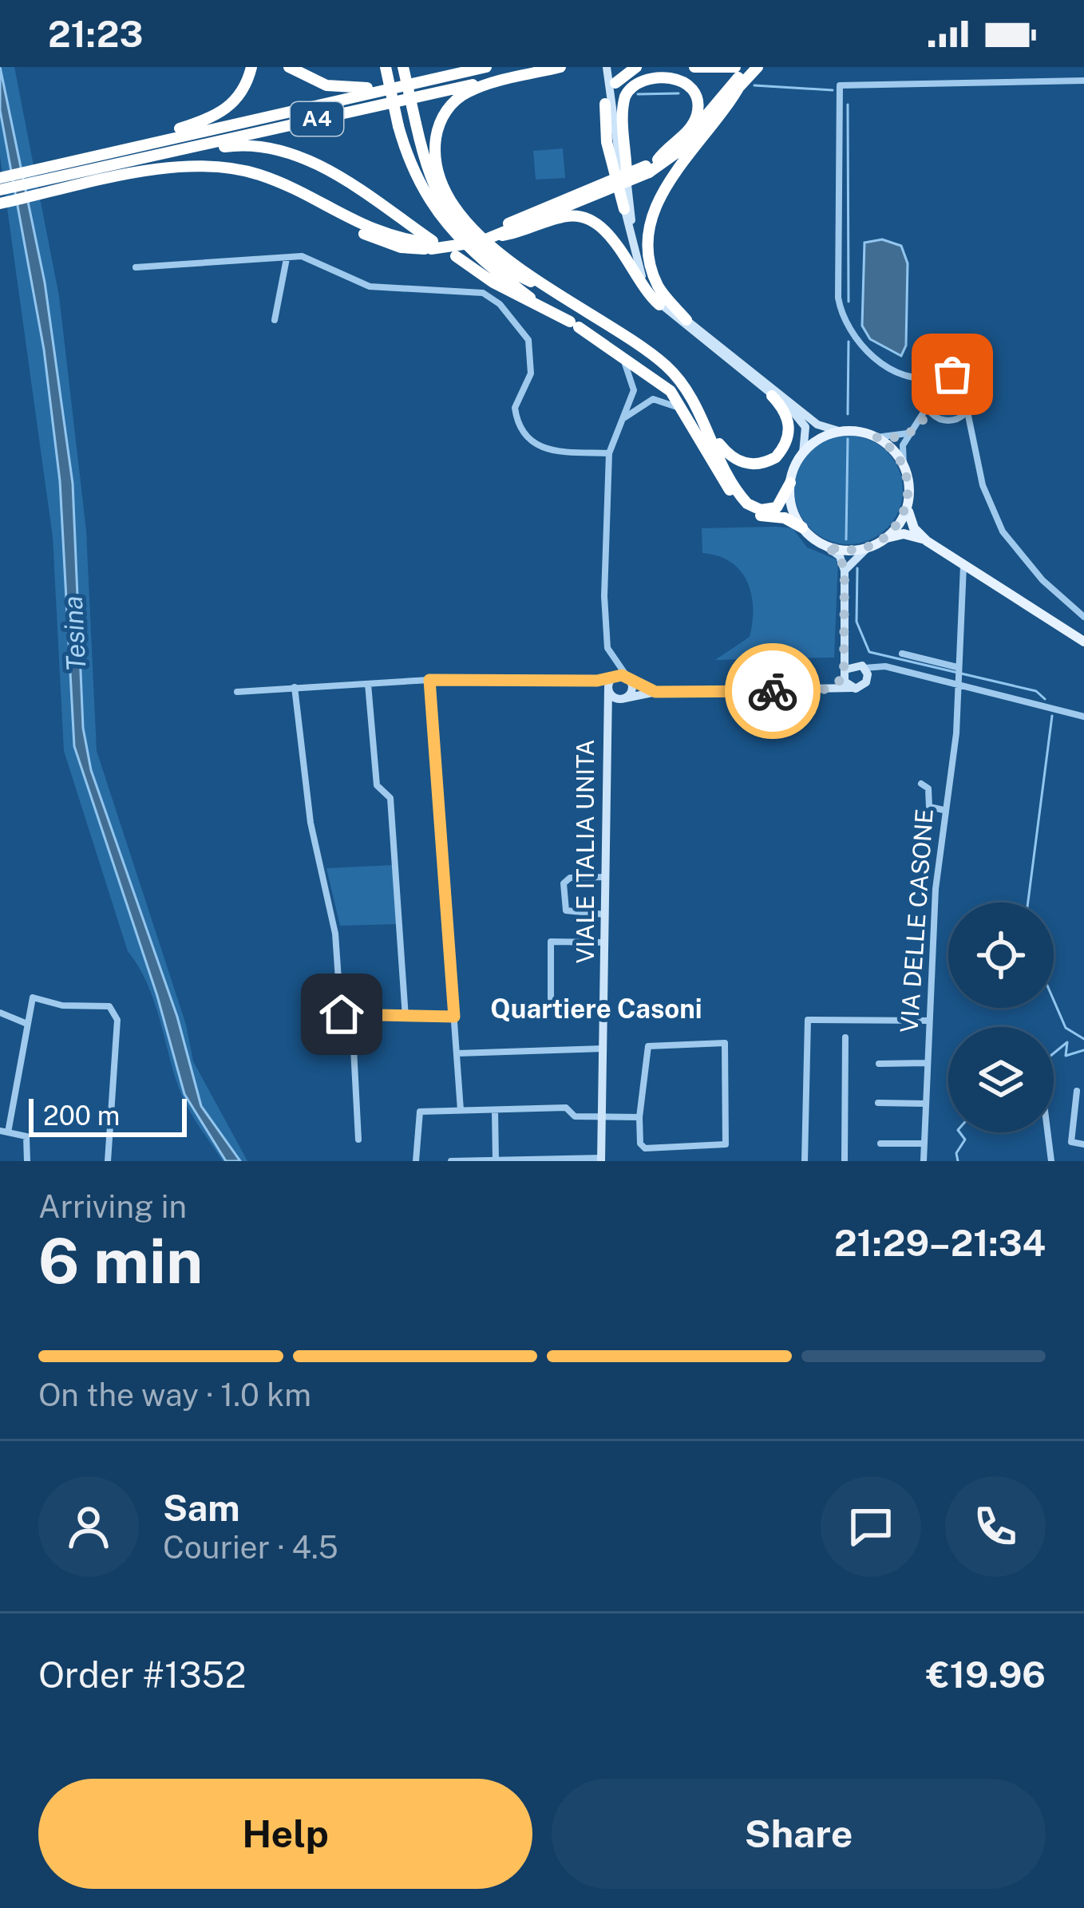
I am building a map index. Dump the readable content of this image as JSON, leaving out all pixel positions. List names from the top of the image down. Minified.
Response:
{"streets":{"highway":["A4"],"street":["VIALE ITALIA UNITA","VIA DELLE CASONE"]},"districts":["Quartiere Casoni"],"water":["Tesina"],"scale_bar":"200 m","page":{"status":"21:23","scale":"200 m","heading":["6 min","Arriving in","21:29–21:34"],"panel":["Sam","Courier · 4.5","Order #1352","€19.96"],"bar":"On the way · 1.0 km","buttons":["Help","Share"]}}
